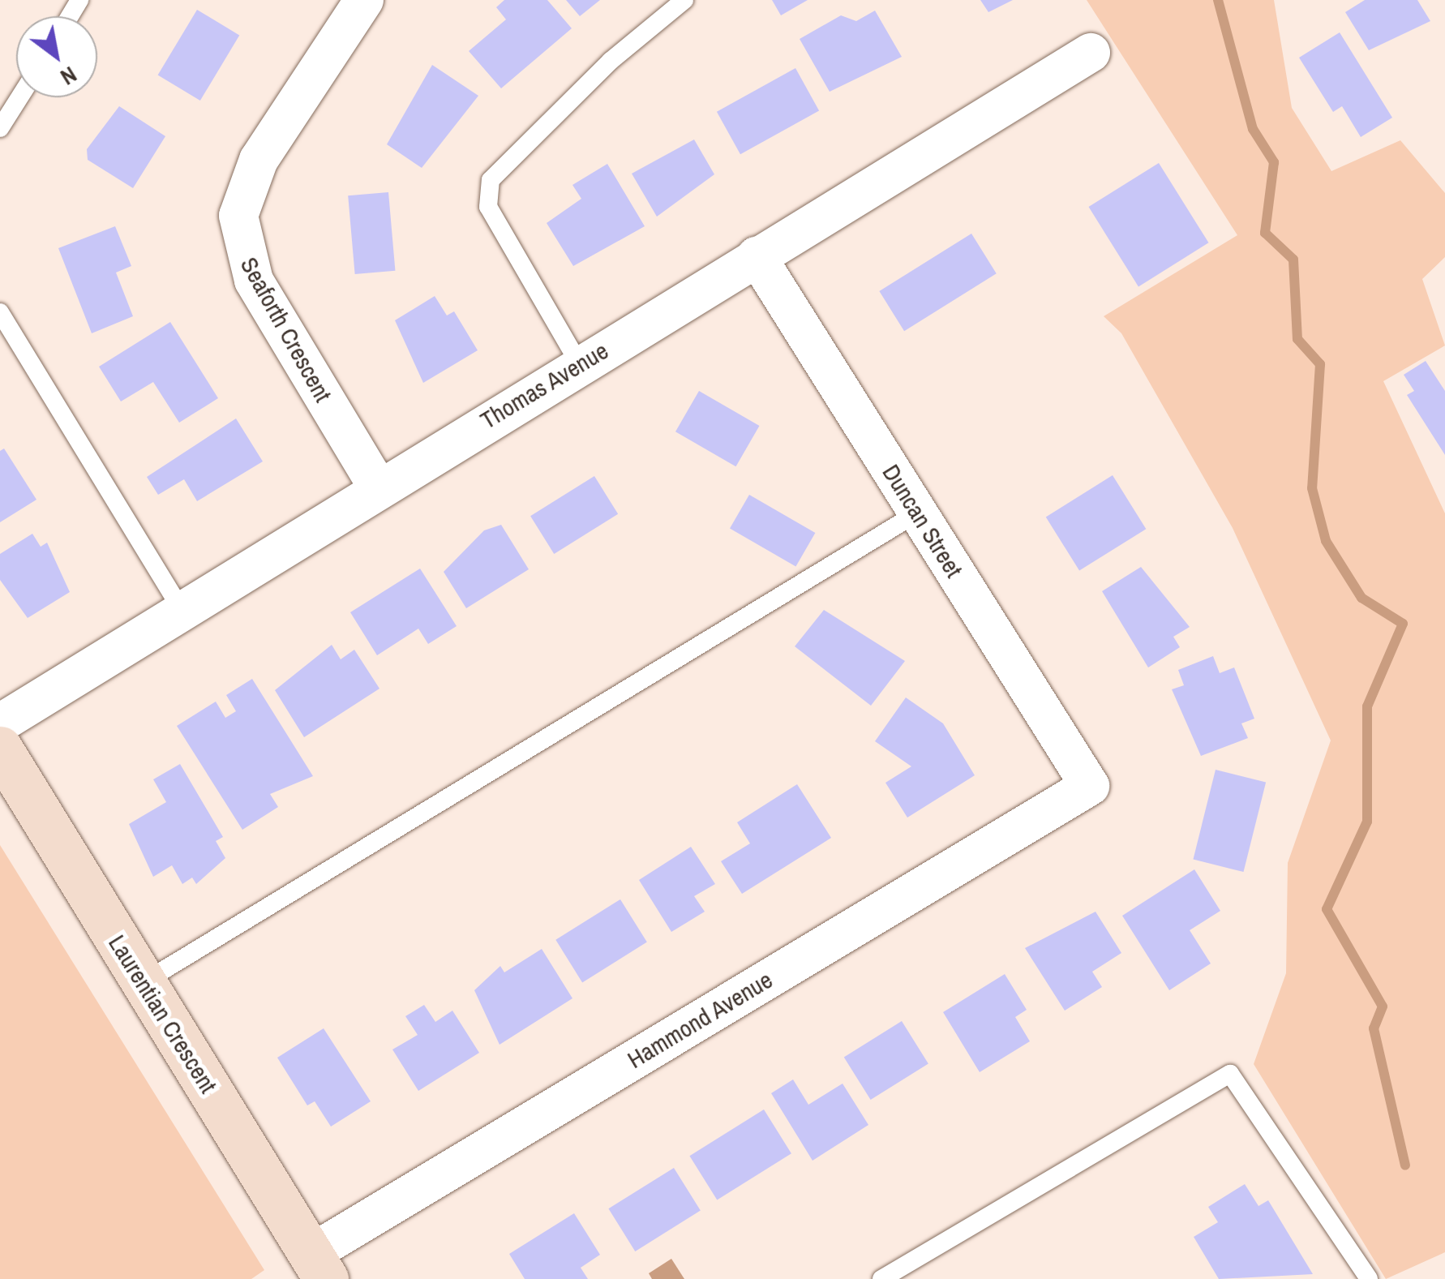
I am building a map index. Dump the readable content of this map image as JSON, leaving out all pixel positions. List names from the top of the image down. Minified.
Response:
{"streets":{"street":["Seaforth Crescent","Thomas Avenue","Duncan Street","Laurentian Crescent","Hammond Avenue"]},"crossings":[["Seaforth Crescent","Thomas Avenue"],["Thomas Avenue","Duncan Street"],["Duncan Street","Hammond Avenue"],["Laurentian Crescent","Hammond Avenue"]],"north":"bottom right"}
